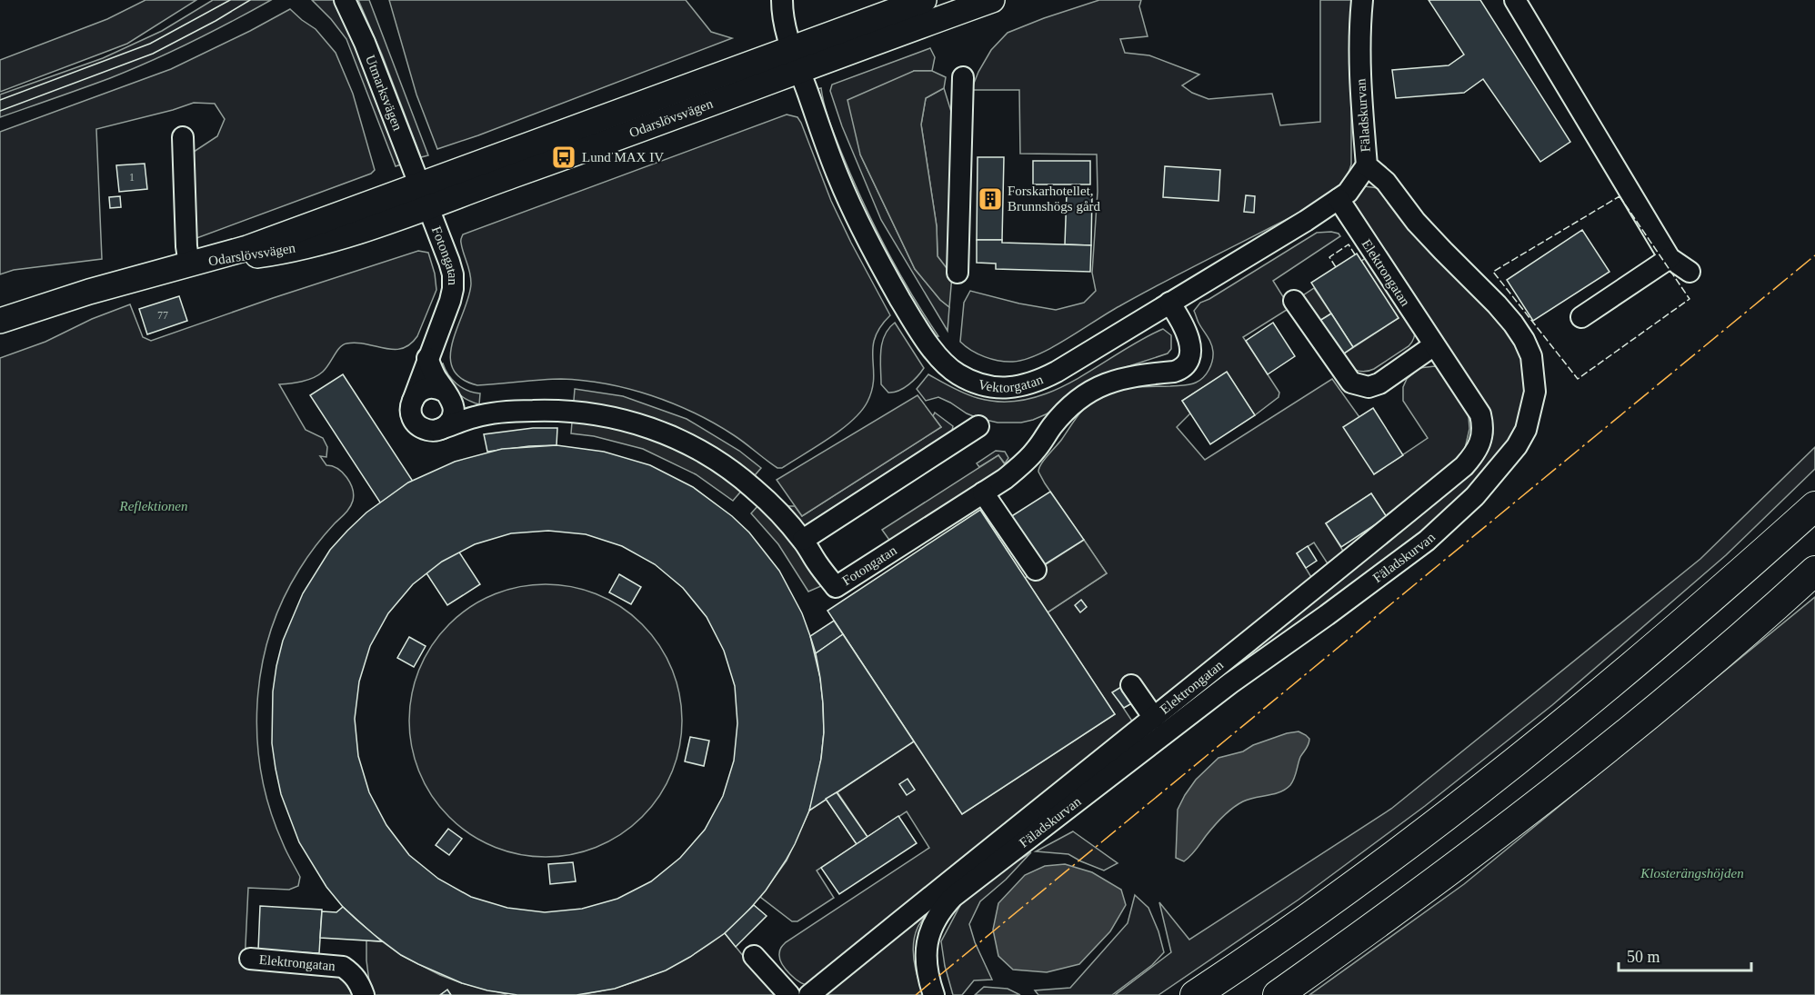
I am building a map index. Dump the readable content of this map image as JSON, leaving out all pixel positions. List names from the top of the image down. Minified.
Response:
{"streets":{"main road":["Odarslövsvägen"],"street":["Utmarksvägen","Fäladskurvan","Fotongatan","Elektrongatan","Vektorgatan"]},"crossings":[["Utmarksvägen","Odarslövsvägen"],["Utmarksvägen","Fotongatan"],["Fäladskurvan","Vektorgatan"],["Odarslövsvägen","Fotongatan"],["Odarslövsvägen","Vektorgatan"],["Fotongatan","Vektorgatan"],["Elektrongatan","Vektorgatan"]],"parks":["Reflektionen","Klosterängshöjden"],"places":{"bus stop":["Lund MAX IV"],"building":["Forskarhotellet, Brunnshögs gård"]},"house_numbers":["1","77"],"scale_bar":"50 m"}
